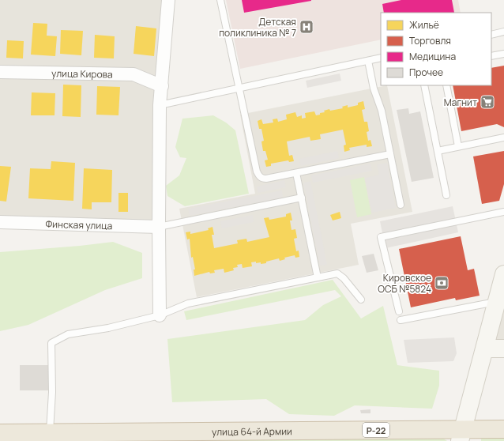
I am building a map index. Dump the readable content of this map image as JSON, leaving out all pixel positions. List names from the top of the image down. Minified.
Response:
{"streets":{"highway":["Р-22","улица 64-й Армии"],"street":["улица Кирова","Финская улица"]},"places":{"hospital":["Детская поликлиника № 7"],"supermarket":["Магнит"],"bank":["Кировское ОСБ №5824"]},"legend":["Жильё","Торговля","Медицина","Прочее"]}
